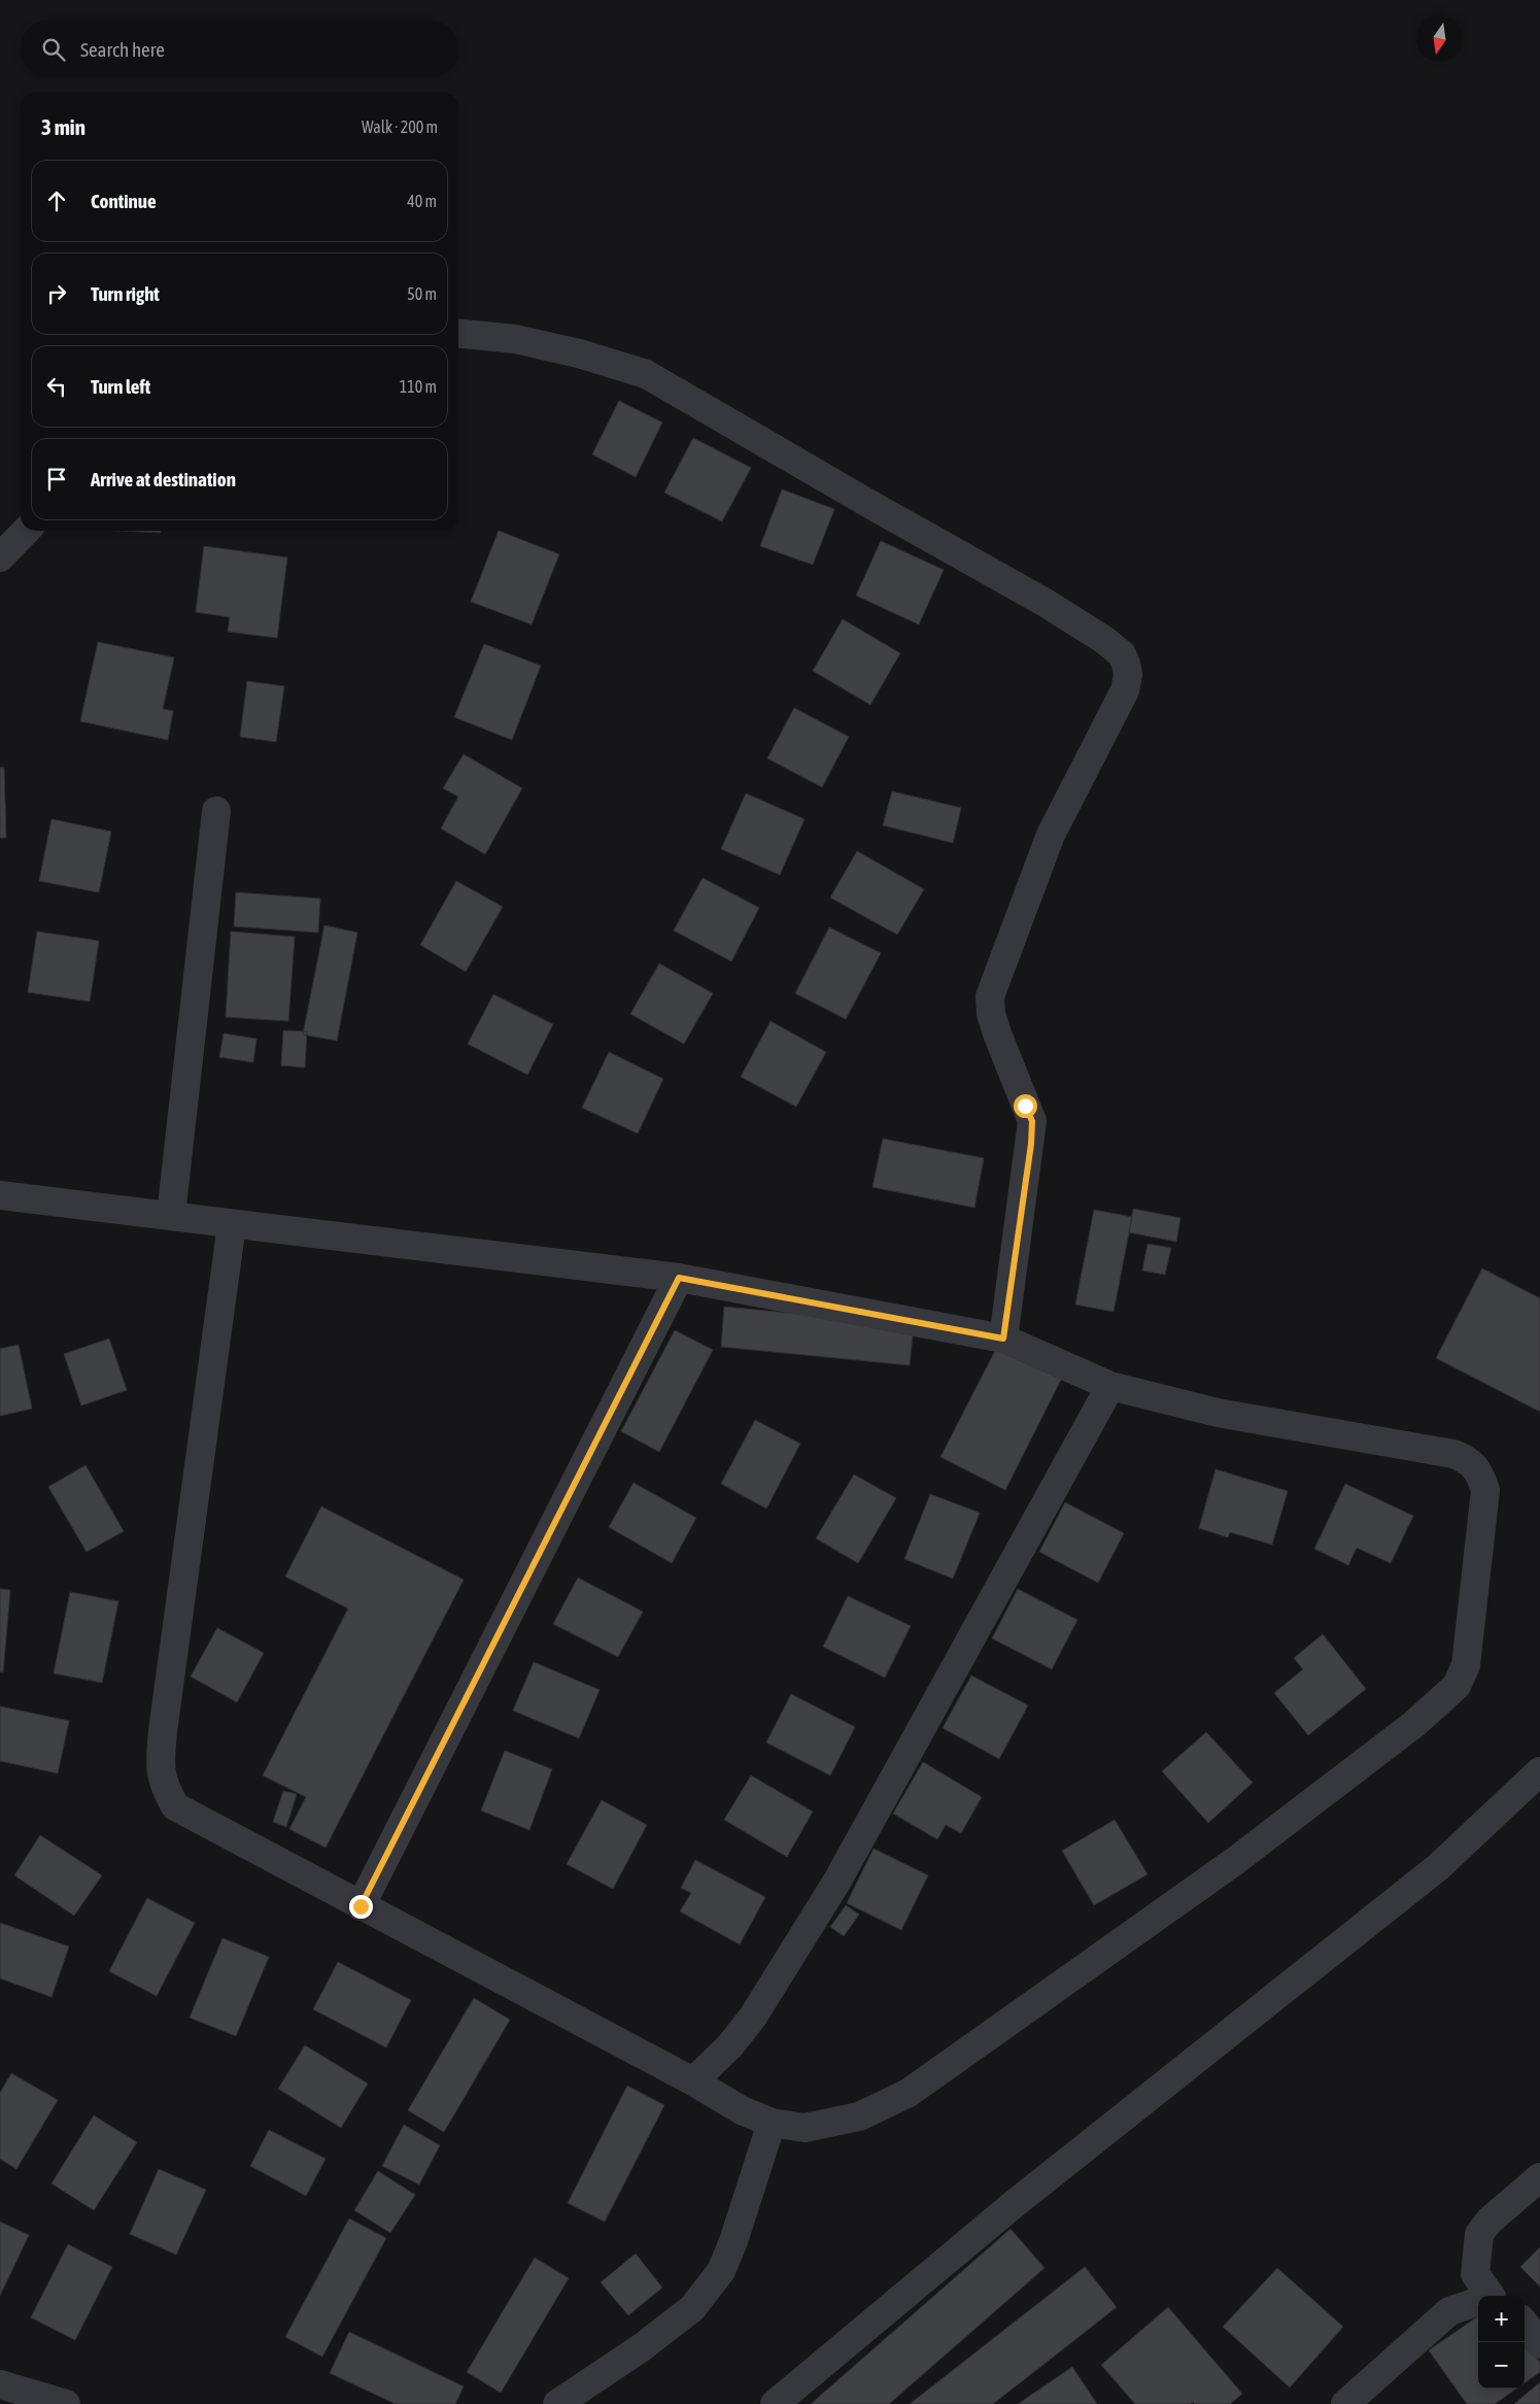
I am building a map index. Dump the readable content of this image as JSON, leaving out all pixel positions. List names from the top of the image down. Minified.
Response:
{"north":"bottom","page":{"search":"Search here","heading":["3 min","Walk · 200 m"],"list":[["Continue","40 m"],["Turn right","50 m"],["Turn left","110 m"],"Arrive at destination"],"map_buttons":["+","−"]}}
